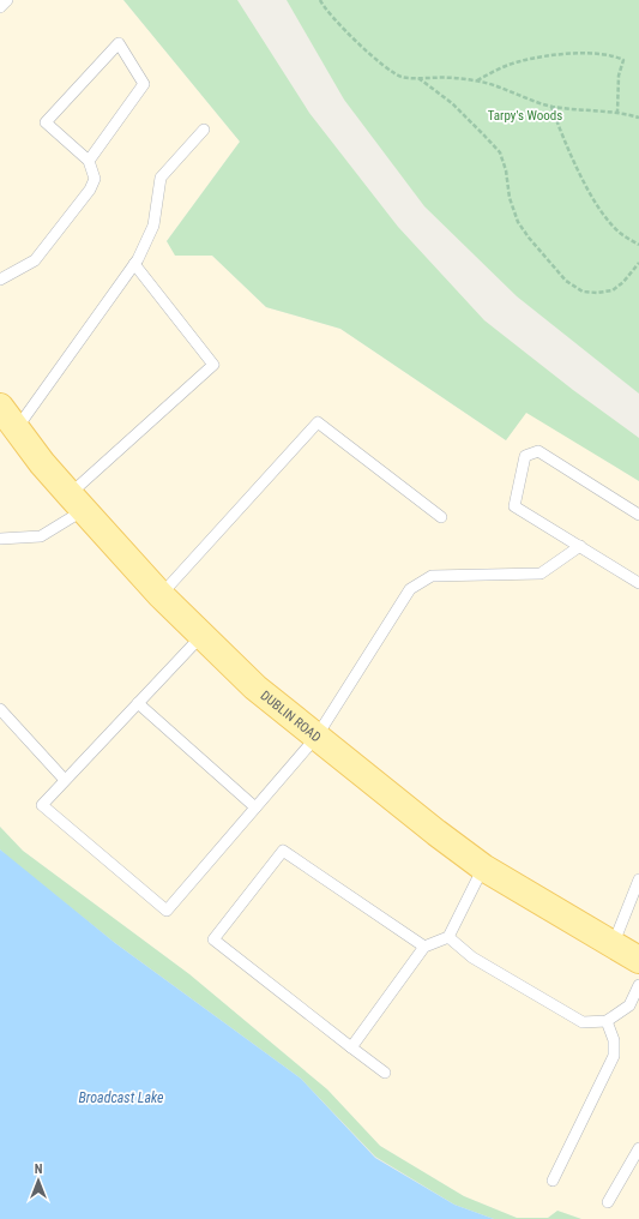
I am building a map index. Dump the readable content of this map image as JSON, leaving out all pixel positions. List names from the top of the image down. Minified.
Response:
{"streets":{"main road":["DUBLIN ROAD"]},"water":["Broadcast Lake"],"parks":["Tarpy's Woods"],"north":"top"}
